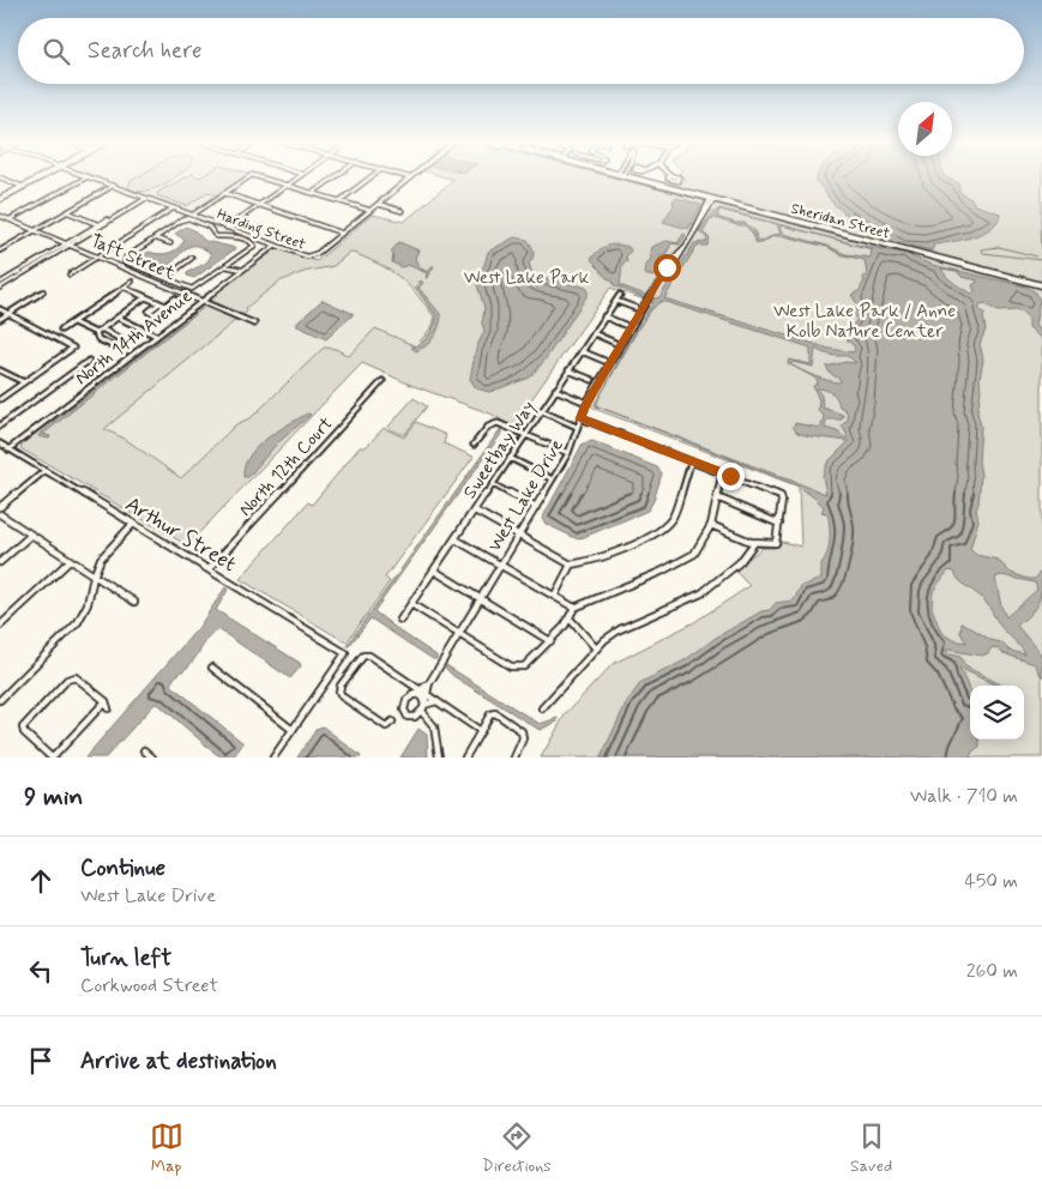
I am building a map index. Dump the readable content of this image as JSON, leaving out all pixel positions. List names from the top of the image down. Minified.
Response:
{"streets":{"main road":["Sheridan Street"],"street":["Harding Street","Taft Street","North 14th Avenue","Sweetbay Way","North 12th Court","West Lake Drive","Arthur Street"]},"crossings":[["Sheridan Street","West Lake Drive"],["Harding Street","North 14th Avenue"],["Taft Street","North 14th Avenue"],["North 14th Avenue","Arthur Street"],["North 12th Court","Arthur Street"]],"parks":["West Lake Park","West Lake Park / Anne Kolb Nature Center"],"north":"top right","page":{"search":"Search here","heading":["9 min","Walk · 710 m"],"list":[["Continue","West Lake Drive","450 m"],["Turn left","Corkwood Street","260 m"],"Arrive at destination"],"nav":["Map","Directions","Saved"]}}
